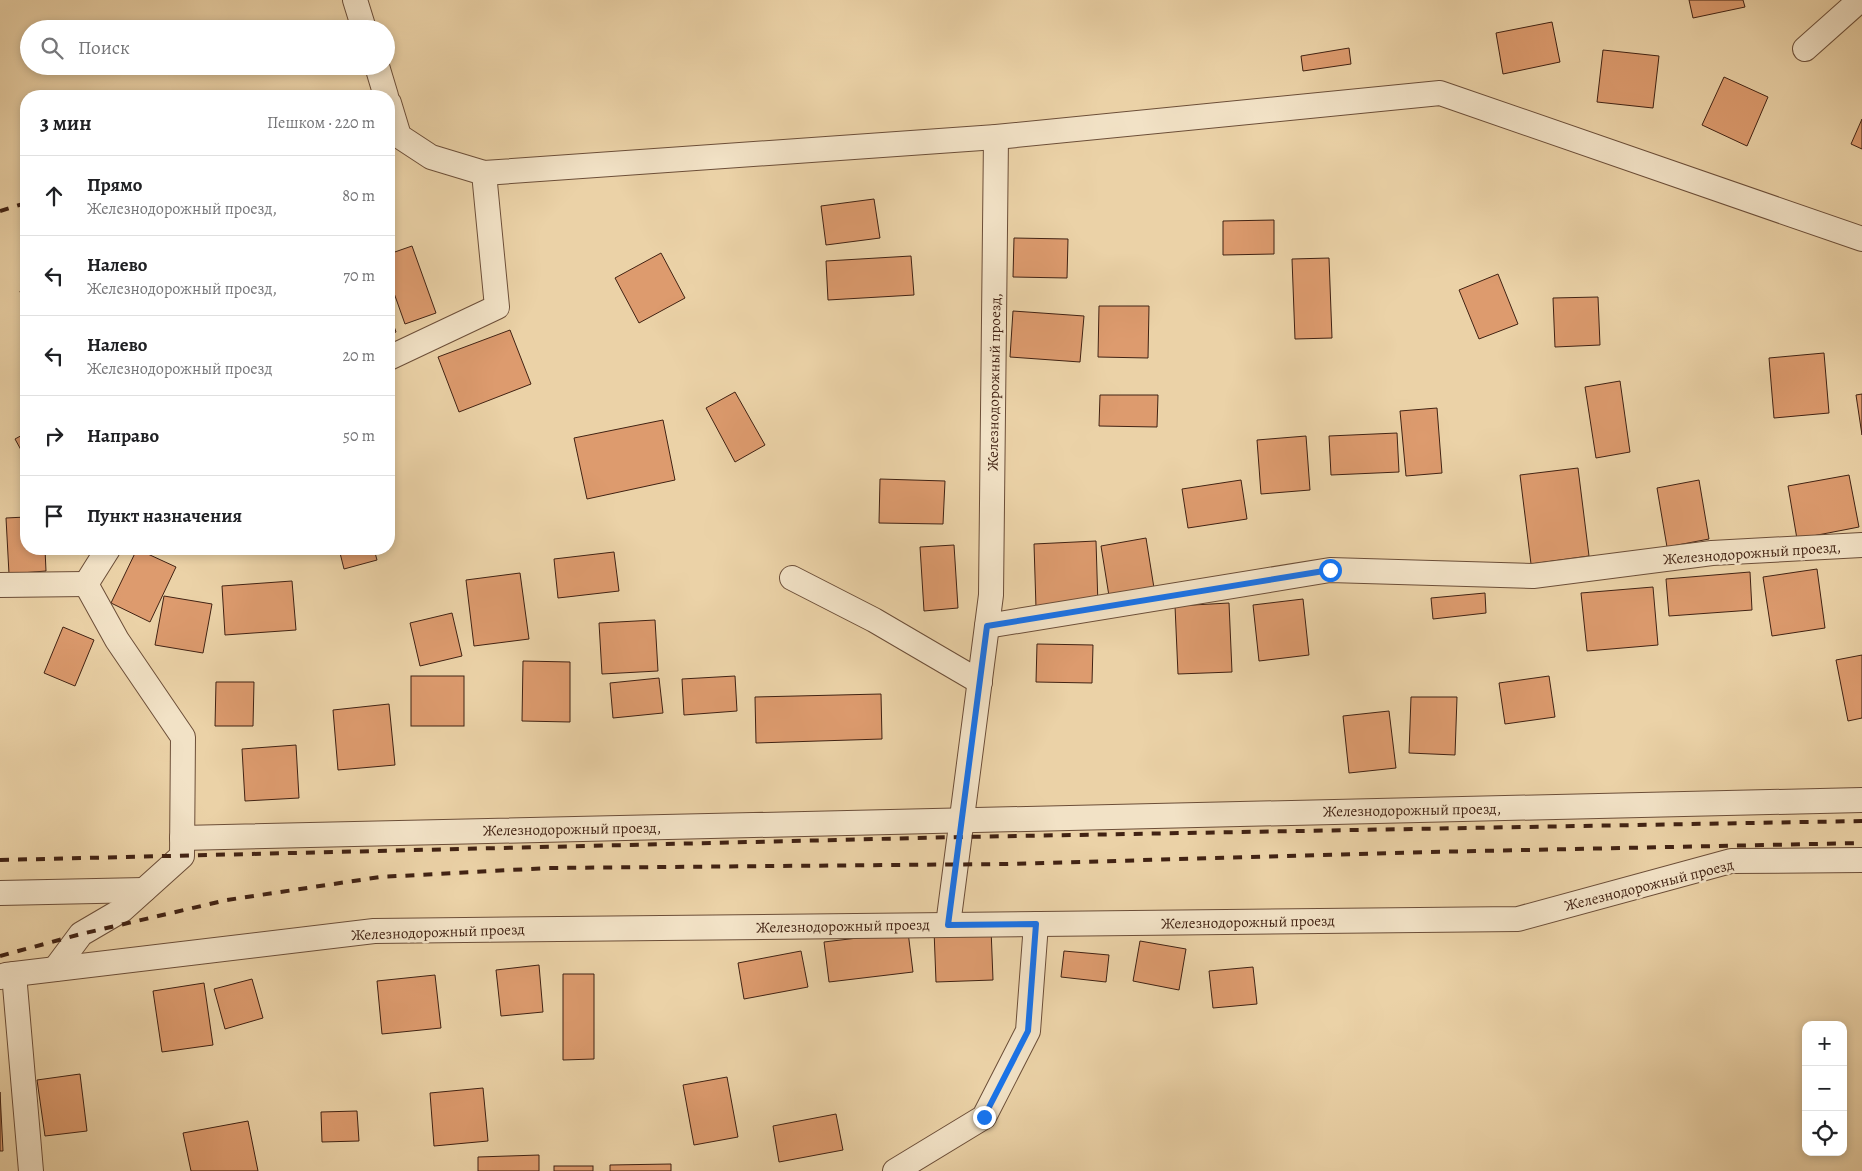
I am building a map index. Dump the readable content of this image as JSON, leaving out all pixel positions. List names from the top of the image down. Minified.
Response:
{"streets":{"street":["Железнодорожный проезд,","Железнодорожный проезд"]},"crossings":[["Железнодорожный проезд,","Железнодорожный проезд"]],"page":{"search":"Поиск","heading":["3 мин","Пешком · 220 m"],"list":[["Прямо","Железнодорожный проезд,","80 m"],["Налево","Железнодорожный проезд,","70 m"],["Налево","Железнодорожный проезд","20 m"],["Направо","50 m"],"Пункт назначения"],"map_buttons":["+","−"]}}
